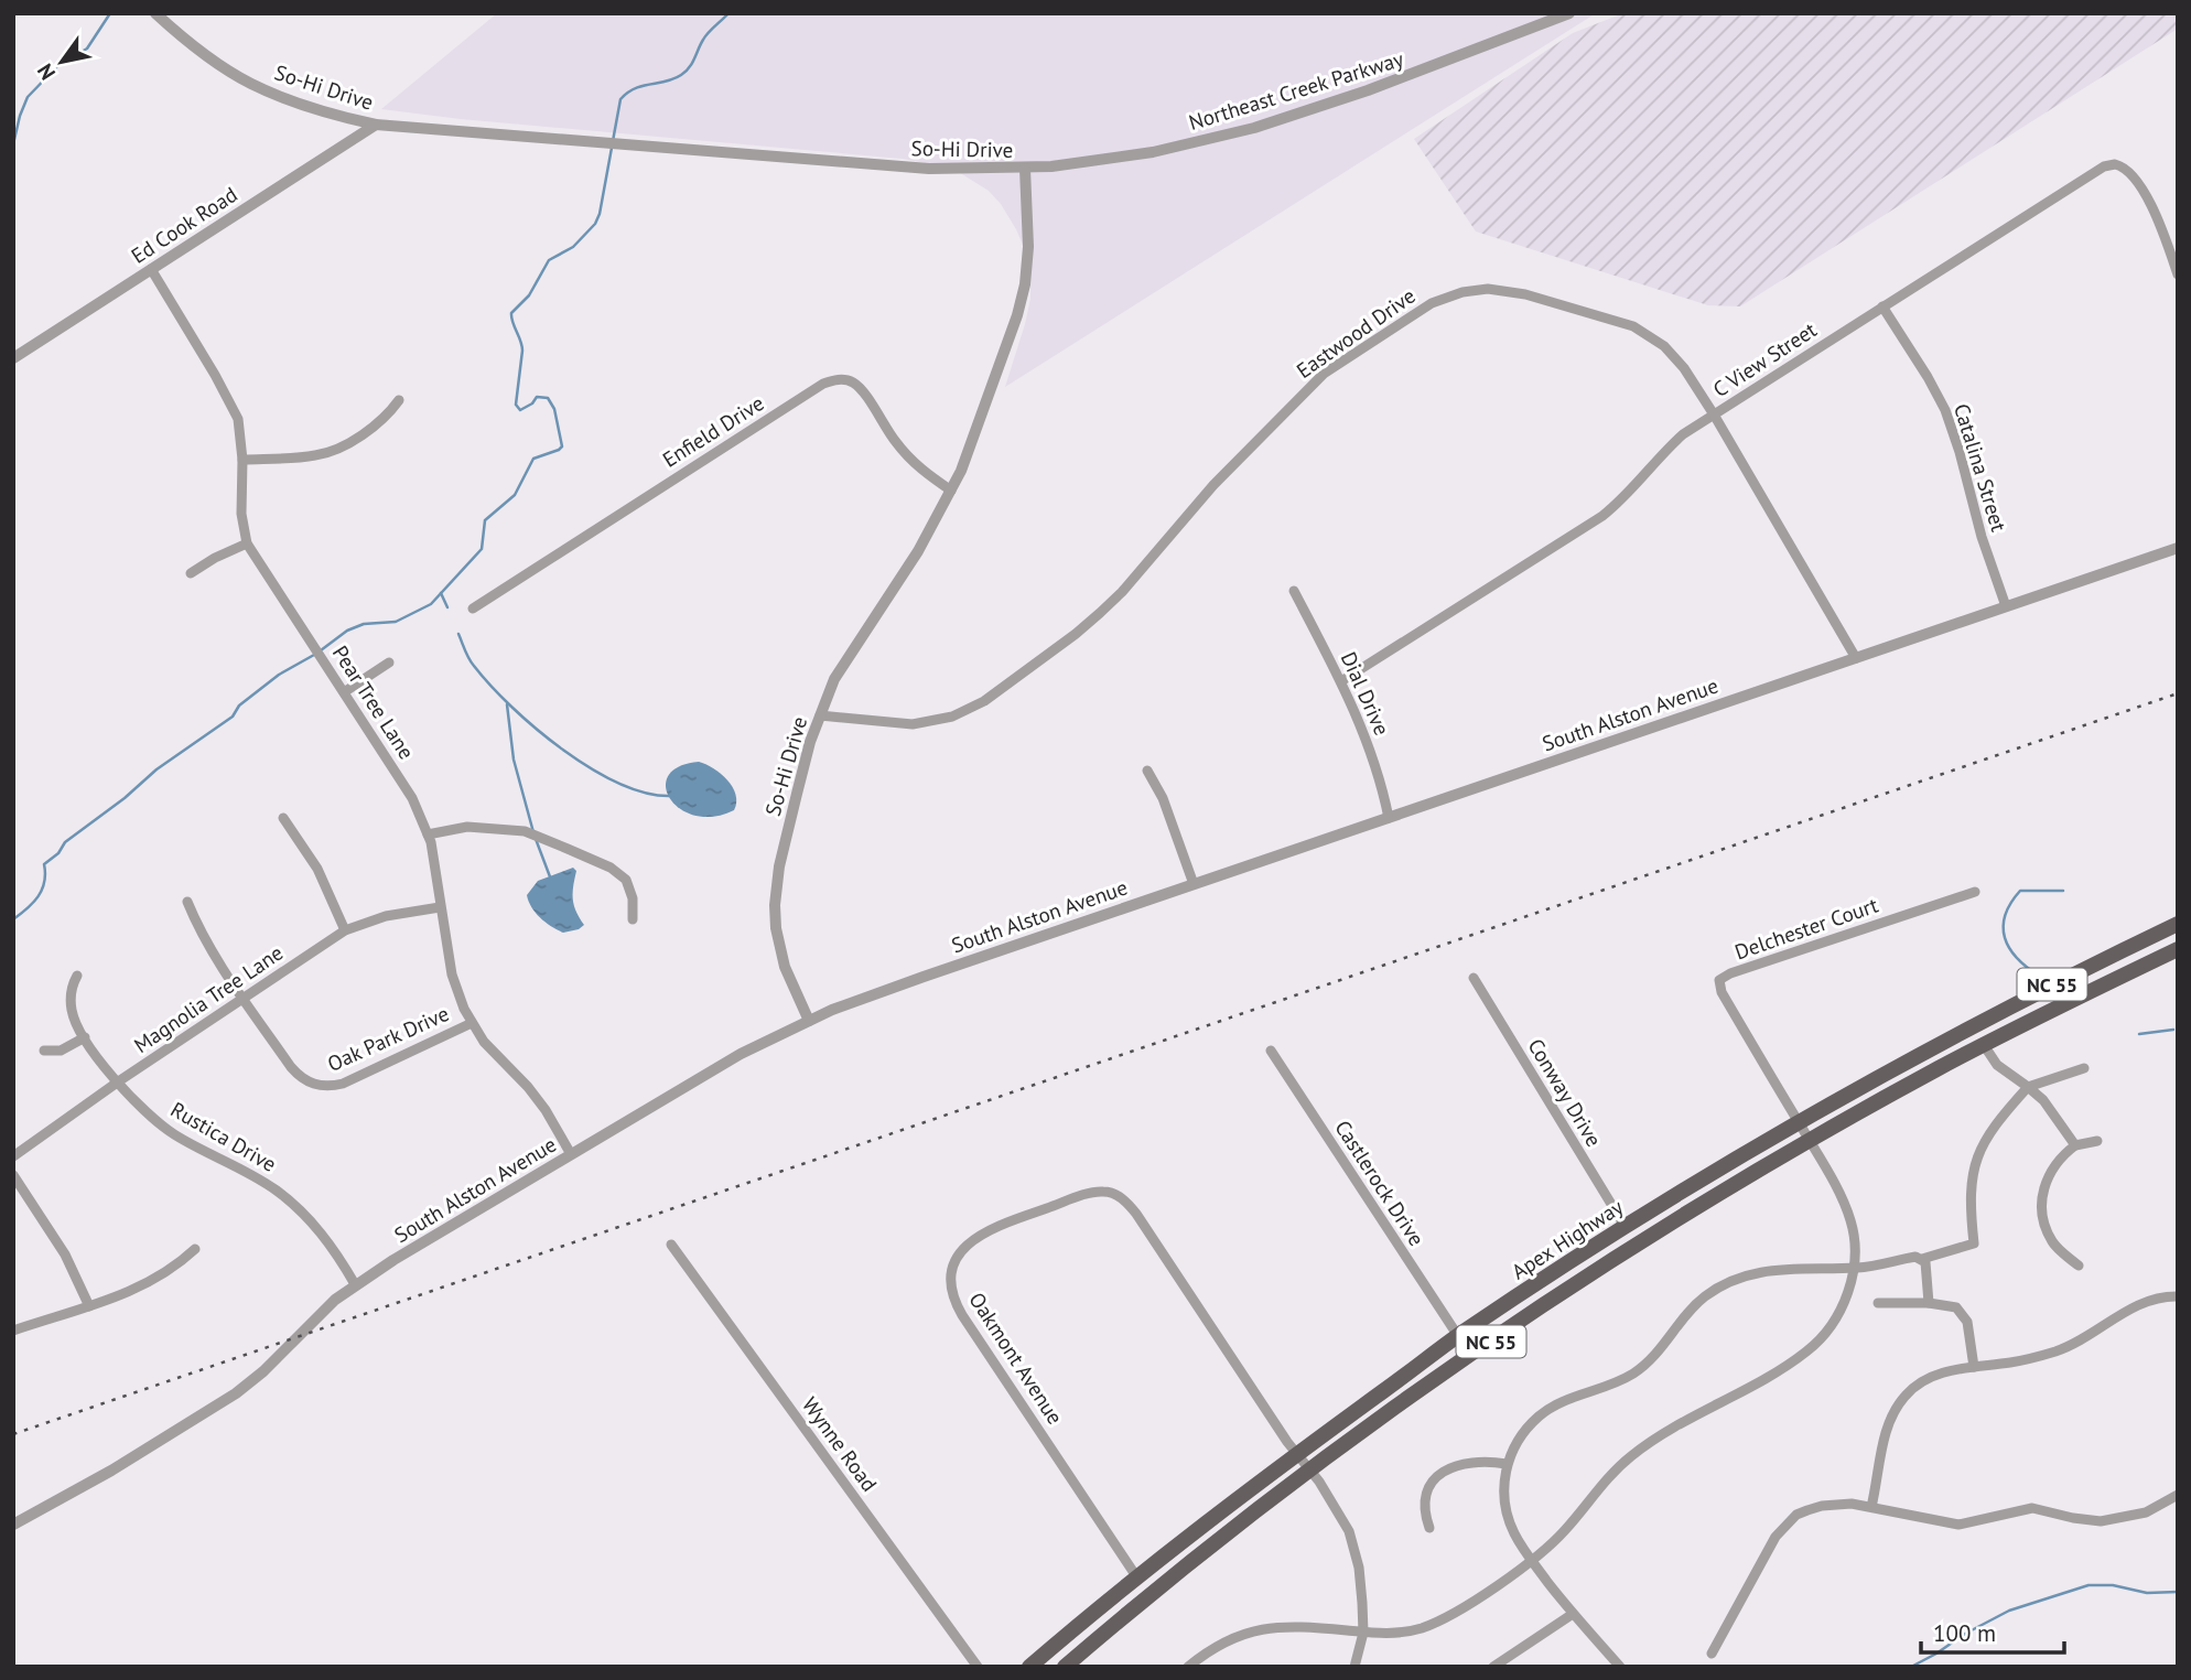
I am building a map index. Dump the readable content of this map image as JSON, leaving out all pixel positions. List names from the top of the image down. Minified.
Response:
{"streets":{"main road":["NC 55","Apex Highway"],"street":["So-Hi Drive","Northeast Creek Parkway","Ed Cook Road","Eastwood Drive","C View Street","Enfield Drive","Catalina Street","Dial Drive","Pear Tree Lane","South Alston Avenue","Delchester Court","Magnolia Tree Lane","Oak Park Drive","Conway Drive","Rustica Drive","Castlerock Drive","Oakmont Avenue","Wynne Road"]},"crossings":[["So-Hi Drive","Northeast Creek Parkway"],["So-Hi Drive","Ed Cook Road"],["So-Hi Drive","Eastwood Drive"],["So-Hi Drive","Enfield Drive"],["So-Hi Drive","South Alston Avenue"],["Ed Cook Road","Pear Tree Lane"],["Eastwood Drive","C View Street"],["Eastwood Drive","South Alston Avenue"],["C View Street","Catalina Street"],["C View Street","Dial Drive"],["Catalina Street","South Alston Avenue"],["Dial Drive","South Alston Avenue"],["Pear Tree Lane","South Alston Avenue"],["Pear Tree Lane","Magnolia Tree Lane"],["Pear Tree Lane","Oak Park Drive"],["South Alston Avenue","Rustica Drive"],["Delchester Court","Apex Highway"],["Magnolia Tree Lane","Oak Park Drive"],["Magnolia Tree Lane","Rustica Drive"],["Conway Drive","Apex Highway"],["Castlerock Drive","Apex Highway"],["Apex Highway","Oakmont Avenue"]],"scale_bar":"100 m","north":"bottom left"}
